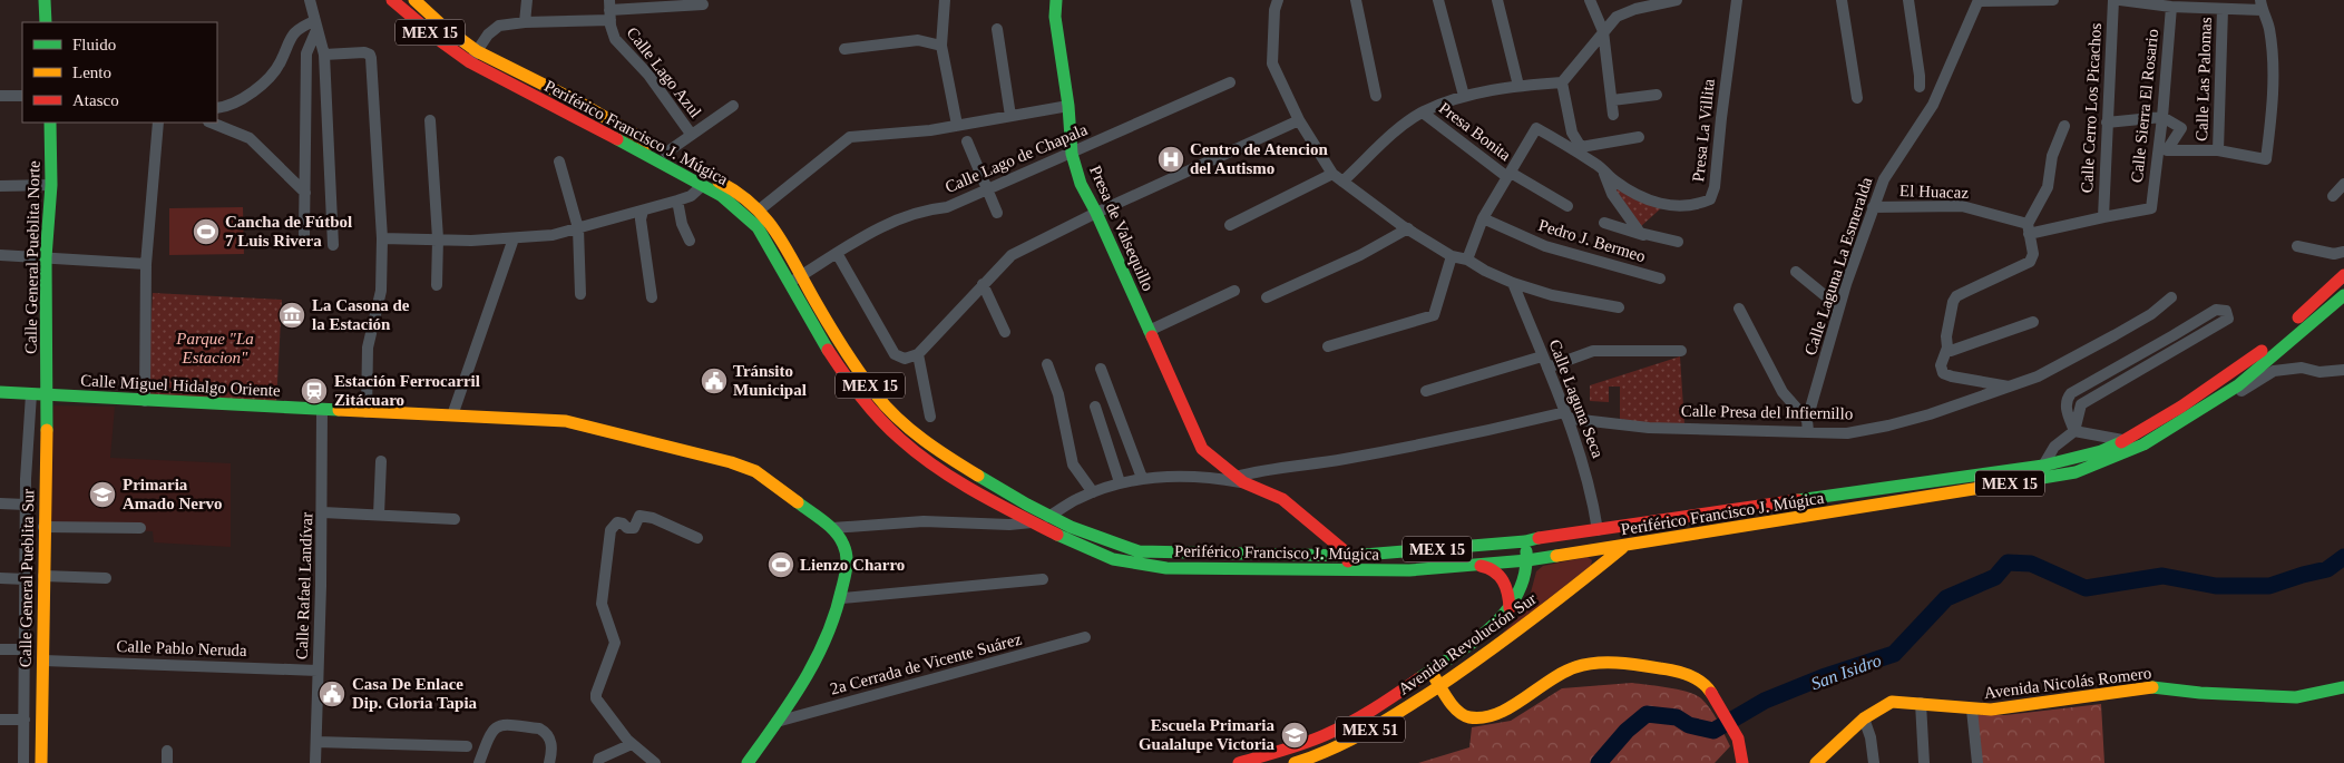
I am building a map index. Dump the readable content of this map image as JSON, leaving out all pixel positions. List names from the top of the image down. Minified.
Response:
{"streets":{"main road":["MEX 15","Periférico Francisco J. Múgica","Presa de Valsequillo","Calle General Pueblita Norte","Calle Miguel Hidalgo Oriente","Calle General Pueblita Sur","Avenida Revolución Sur","Avenida Nicolás Romero","MEX 51"],"street":["Calle Lago Azul","Calle Las Palomas","Calle Sierra El Rosario","Calle Cerro Los Picachos","Presa La Villita","Presa Bonita","Calle Lago de Chapala","El Huacaz","Pedro J. Bermeo","Calle Laguna La Esmeralda","Calle Laguna Seca","Calle Presa del Infiernillo","Calle Rafael Landívar","Calle Pablo Neruda","2a Cerrada de Vicente Suárez"]},"crossings":[["Calle Lago Azul","Periférico Francisco J. Múgica"],["Calle Sierra El Rosario","Calle Cerro Los Picachos"],["Presa La Villita","Presa Bonita"],["Periférico Francisco J. Múgica","Calle Lago de Chapala"],["Periférico Francisco J. Múgica","Presa de Valsequillo"],["Periférico Francisco J. Múgica","Calle Laguna Seca"],["Periférico Francisco J. Múgica","Calle Presa del Infiernillo"],["Periférico Francisco J. Múgica","Avenida Revolución Sur"],["Calle Lago de Chapala","Presa de Valsequillo"],["El Huacaz","Calle Laguna La Esmeralda"],["Presa de Valsequillo","Calle Presa del Infiernillo"],["Calle General Pueblita Norte","Calle Miguel Hidalgo Oriente"],["Calle General Pueblita Norte","Calle General Pueblita Sur"],["Calle Laguna La Esmeralda","Calle Presa del Infiernillo"],["Calle Miguel Hidalgo Oriente","Calle General Pueblita Sur"],["Calle Miguel Hidalgo Oriente","Calle Rafael Landívar"],["Calle Laguna Seca","Calle Presa del Infiernillo"],["Calle General Pueblita Sur","Calle Pablo Neruda"],["Calle Rafael Landívar","Calle Pablo Neruda"]],"water":["San Isidro"],"parks":["Parque \"La Estacion\""],"places":{"hospital":["Centro de Atencion del Autismo"],"sports":["Cancha de Fútbol 7 Luis Rivera","Lienzo Charro"],"museum":["La Casona de la Estación"],"public building":["Tránsito Municipal","Casa De Enlace Dip. Gloria Tapia"],"station":["Estación Ferrocarril Zitácuaro"],"school or university":["Primaria Amado Nervo","Escuela Primaria Gualalupe Victoria"]},"legend":["Fluido","Lento","Atasco"]}
